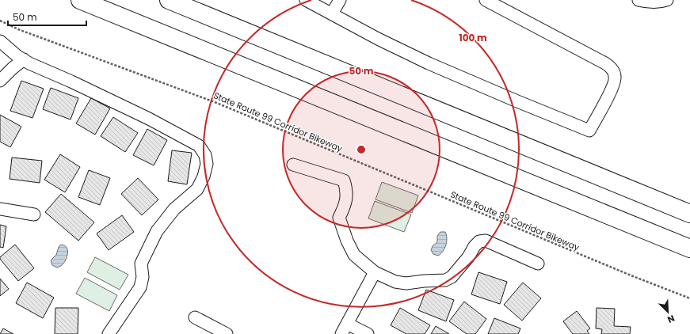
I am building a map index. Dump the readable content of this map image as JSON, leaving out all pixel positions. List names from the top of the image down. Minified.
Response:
{"streets":{"path":["State Route 99 Corridor Bikeway"]},"scale_bar":"50 m","north":"bottom right","rings":["100 m","50 m"]}
